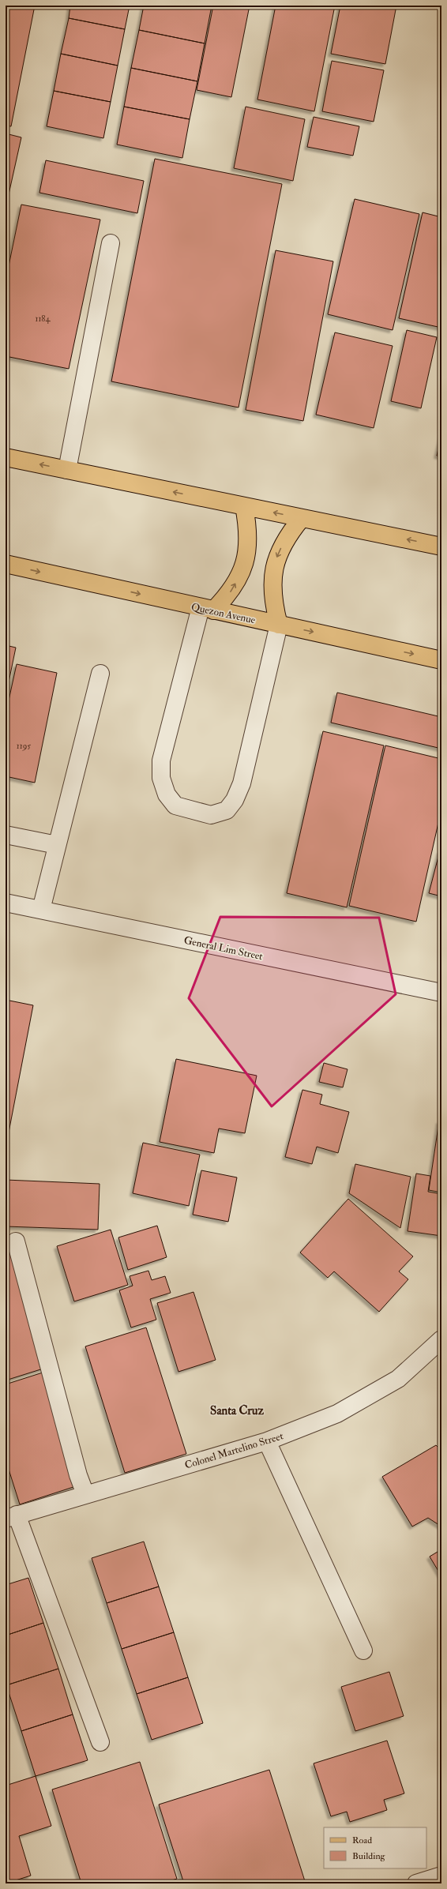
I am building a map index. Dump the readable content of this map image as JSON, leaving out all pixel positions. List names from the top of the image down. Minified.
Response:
{"streets":{"main road":["Quezon Avenue"],"street":["General Lim Street","Colonel Martelino Street"]},"districts":["Santa Cruz"],"house_numbers":["1184","1195"],"legend":["Road","Building"]}
